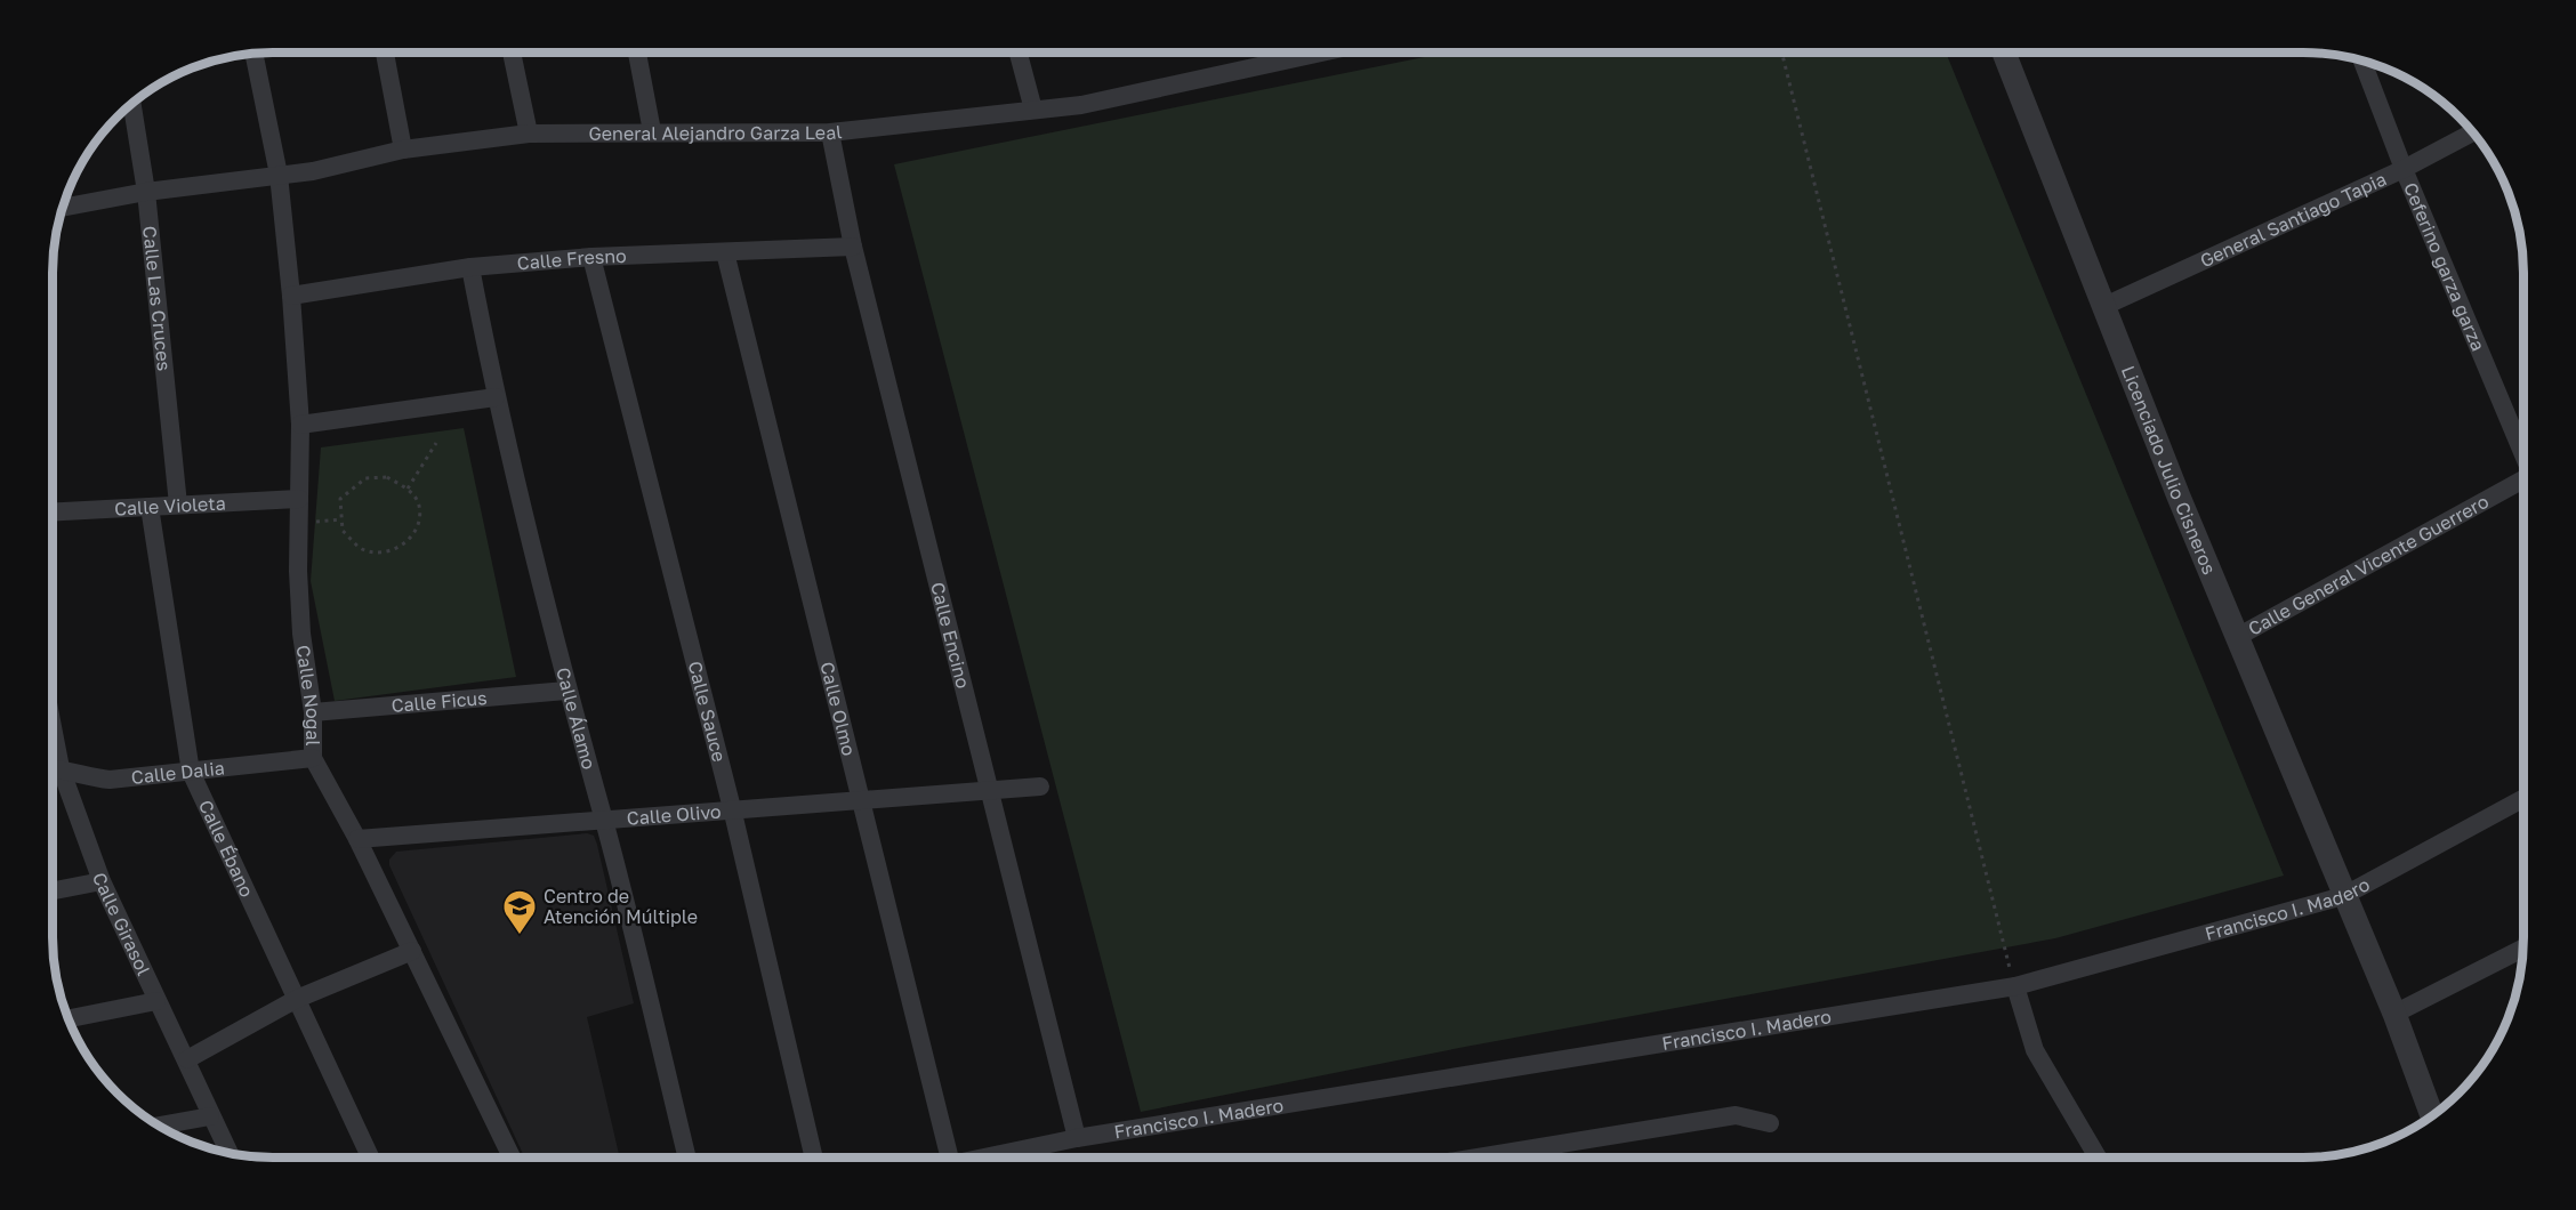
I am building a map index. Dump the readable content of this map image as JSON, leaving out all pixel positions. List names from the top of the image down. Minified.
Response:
{"streets":{"street":["General Alejandro Garza Leal","General Santiago Tapia","Calle Fresno","Ceferino garza garza","Calle Las Cruces","Licenciado Julio Cisneros","Calle Violeta","Calle General Vicente Guerrero","Calle Encino","Calle Nogal","Calle Ficus","Calle Olmo","Calle Sauce","Calle Álamo","Calle Dalia","Calle Olivo","Calle Ébano","Francisco I. Madero","Calle Girasol"]},"crossings":[["General Alejandro Garza Leal","Calle Las Cruces"],["General Alejandro Garza Leal","Calle Encino"],["General Alejandro Garza Leal","Calle Nogal"],["General Santiago Tapia","Ceferino garza garza"],["General Santiago Tapia","Licenciado Julio Cisneros"],["Calle Fresno","Calle Encino"],["Calle Fresno","Calle Nogal"],["Calle Fresno","Calle Olmo"],["Calle Fresno","Calle Sauce"],["Calle Fresno","Calle Álamo"],["Calle Las Cruces","Calle Violeta"],["Licenciado Julio Cisneros","Calle General Vicente Guerrero"],["Licenciado Julio Cisneros","Francisco I. Madero"],["Calle Violeta","Calle Nogal"],["Calle Violeta","Calle Ébano"],["Calle Encino","Calle Olivo"],["Calle Encino","Francisco I. Madero"],["Calle Nogal","Calle Ficus"],["Calle Nogal","Calle Dalia"],["Calle Nogal","Calle Olivo"],["Calle Ficus","Calle Álamo"],["Calle Olmo","Calle Olivo"],["Calle Sauce","Calle Olivo"],["Calle Álamo","Calle Olivo"],["Calle Dalia","Calle Ébano"]],"places":{"school or university":["Centro de Atención Múltiple"]}}
